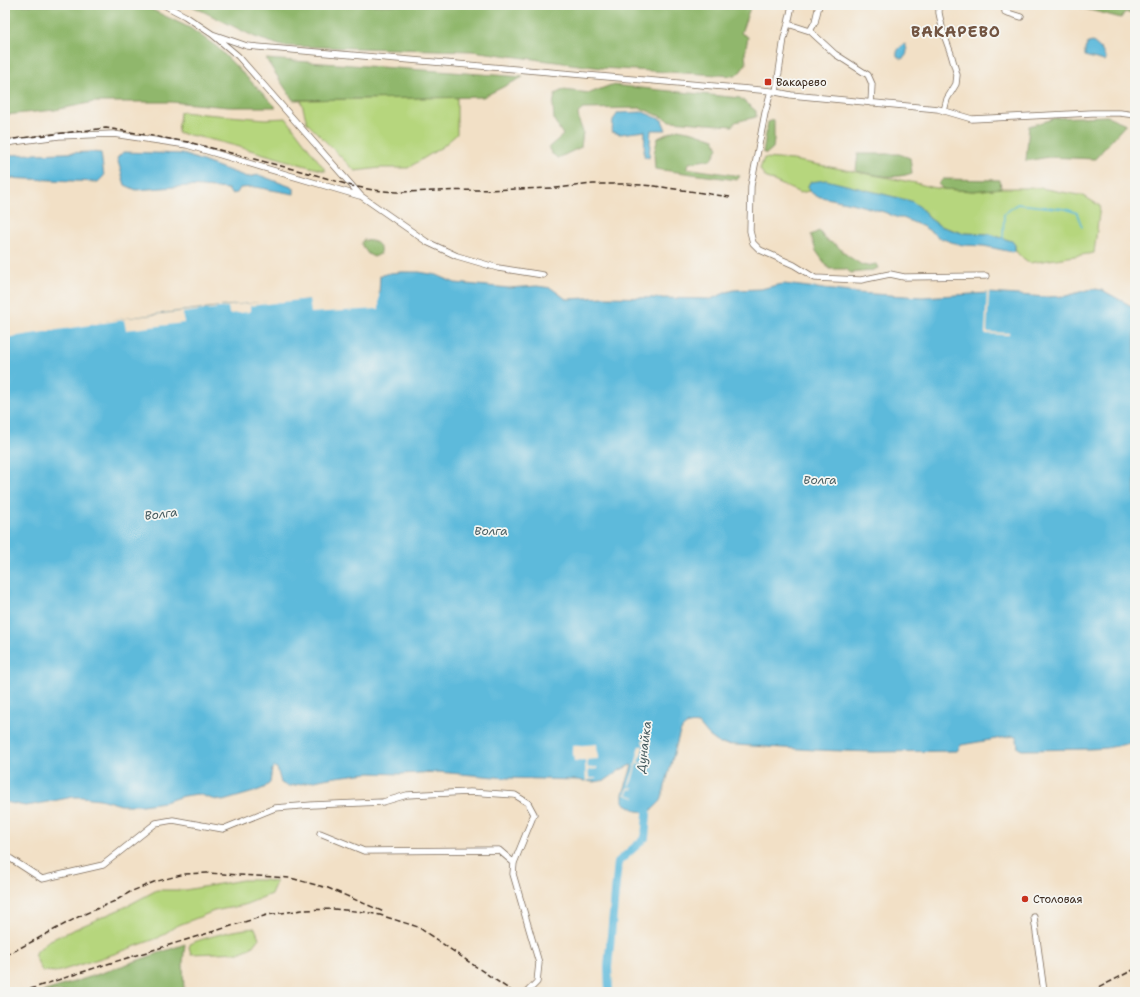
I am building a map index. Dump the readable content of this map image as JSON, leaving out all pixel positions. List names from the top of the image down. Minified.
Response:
{"districts":["ВАКАРЕВО"],"water":["Волга","Дунайка"],"places":{"transit":["Вакарево"],"other":["Столовая"]}}
